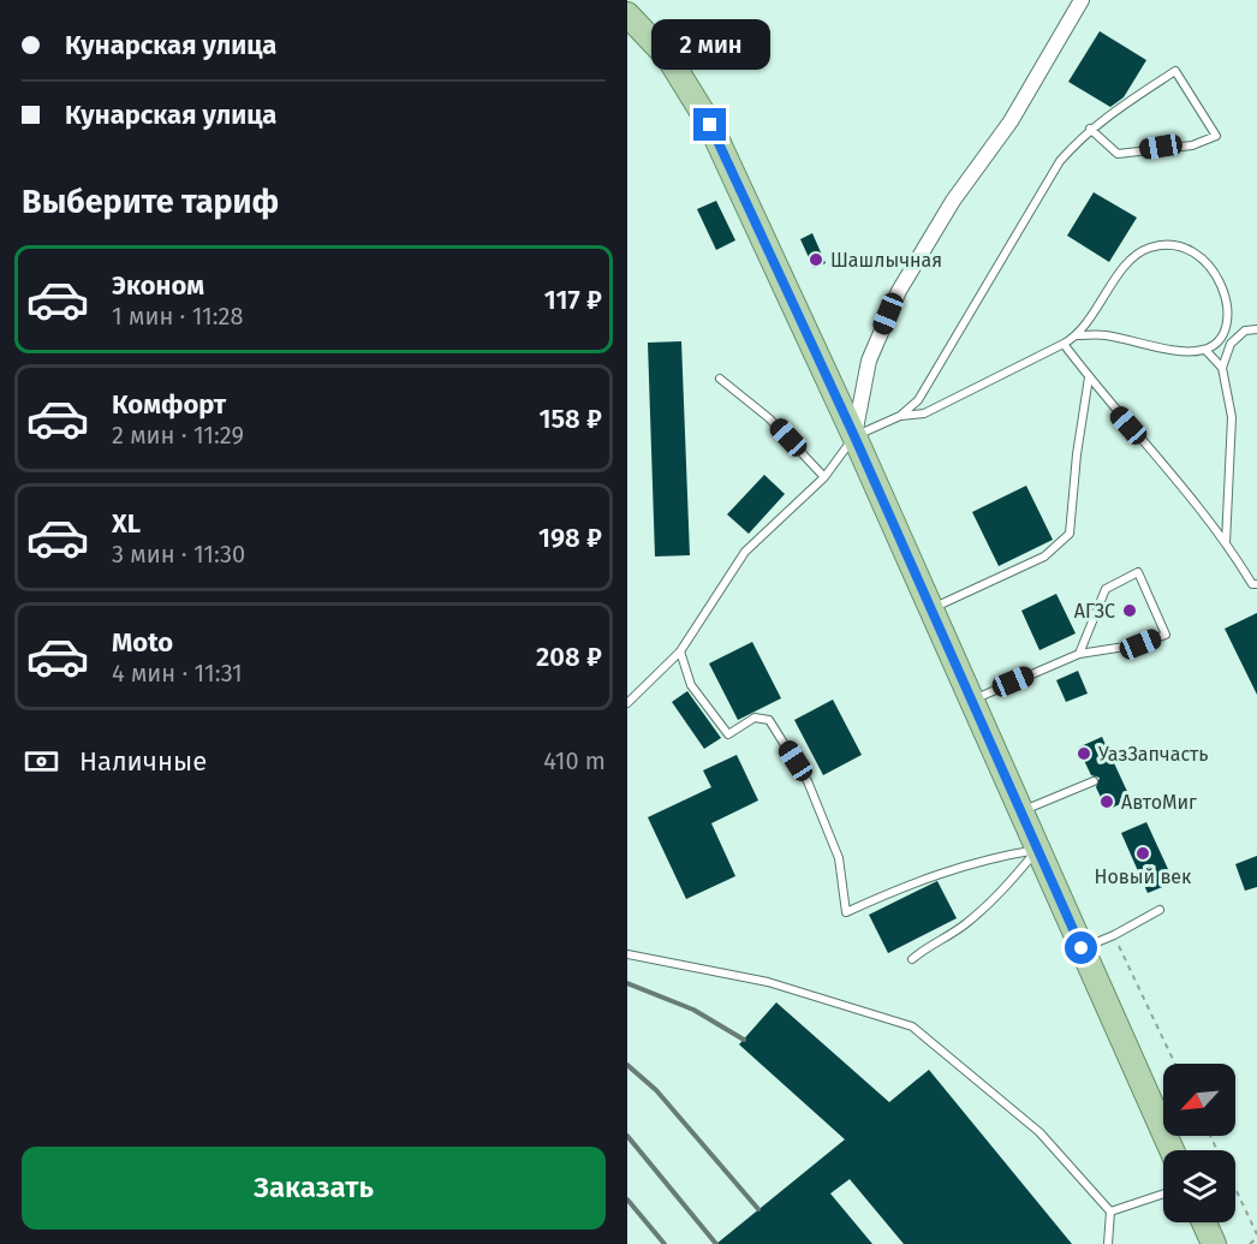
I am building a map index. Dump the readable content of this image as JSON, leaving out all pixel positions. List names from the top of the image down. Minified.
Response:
{"places":["Шашлычная","АГЗС","УазЗапчасть","АвтоМиг","Новый век"],"north":"bottom left","page":{"banner":["Кунарская улица","Кунарская улица"],"bubble":"2 мин","heading":"Выберите тариф","list":[{"name":"Эконом","note":"1 мин · 11:28","value":"117 ₽"},{"name":"Комфорт","note":"2 мин · 11:29","value":"158 ₽"},{"name":"XL","note":"3 мин · 11:30","value":"198 ₽"},{"name":"Moto","note":"4 мин · 11:31","value":"208 ₽"}],"pay":["Наличные","410 m"],"buttons":"Заказать"}}
